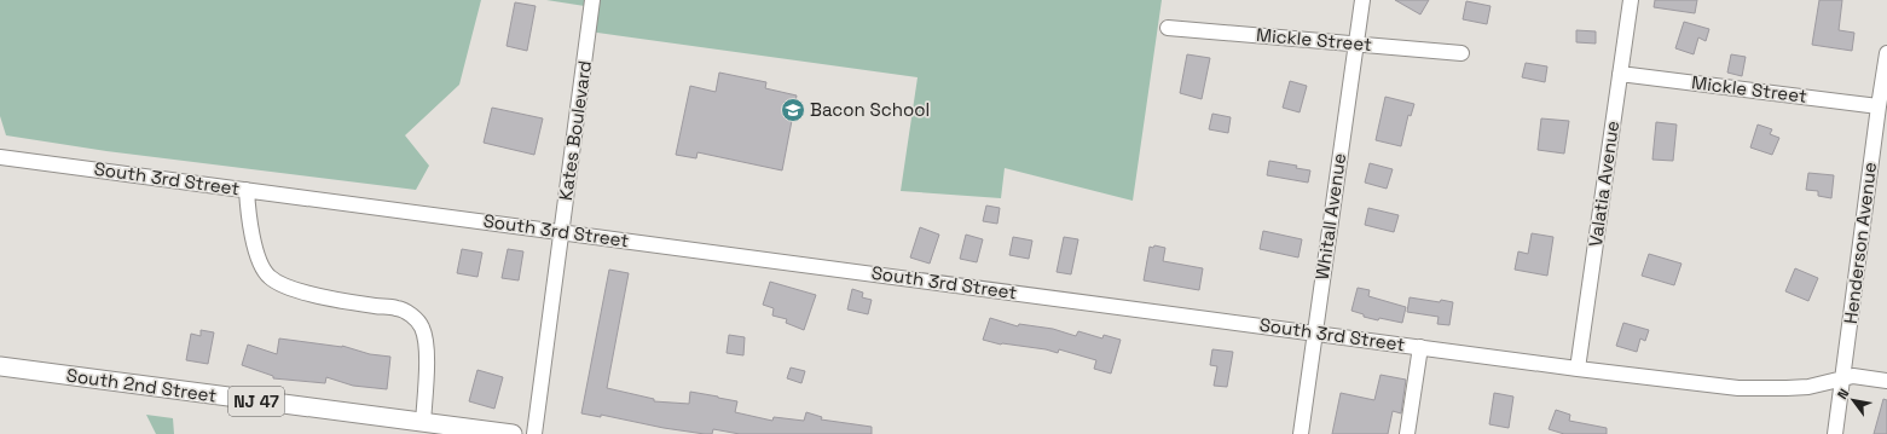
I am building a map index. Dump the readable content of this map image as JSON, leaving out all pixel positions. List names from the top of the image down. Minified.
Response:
{"streets":{"main road":["South 2nd Street","NJ 47"],"street":["Mickle Street","Kates Boulevard","South 3rd Street","Valatia Avenue","Whitall Avenue","Henderson Avenue"]},"crossings":[["Mickle Street","Valatia Avenue"],["Mickle Street","Whitall Avenue"],["Mickle Street","Henderson Avenue"],["Kates Boulevard","South 3rd Street"],["South 3rd Street","Valatia Avenue"],["South 3rd Street","Whitall Avenue"],["South 3rd Street","Henderson Avenue"]],"places":{"school or university":["Bacon School"]},"north":"top left"}
